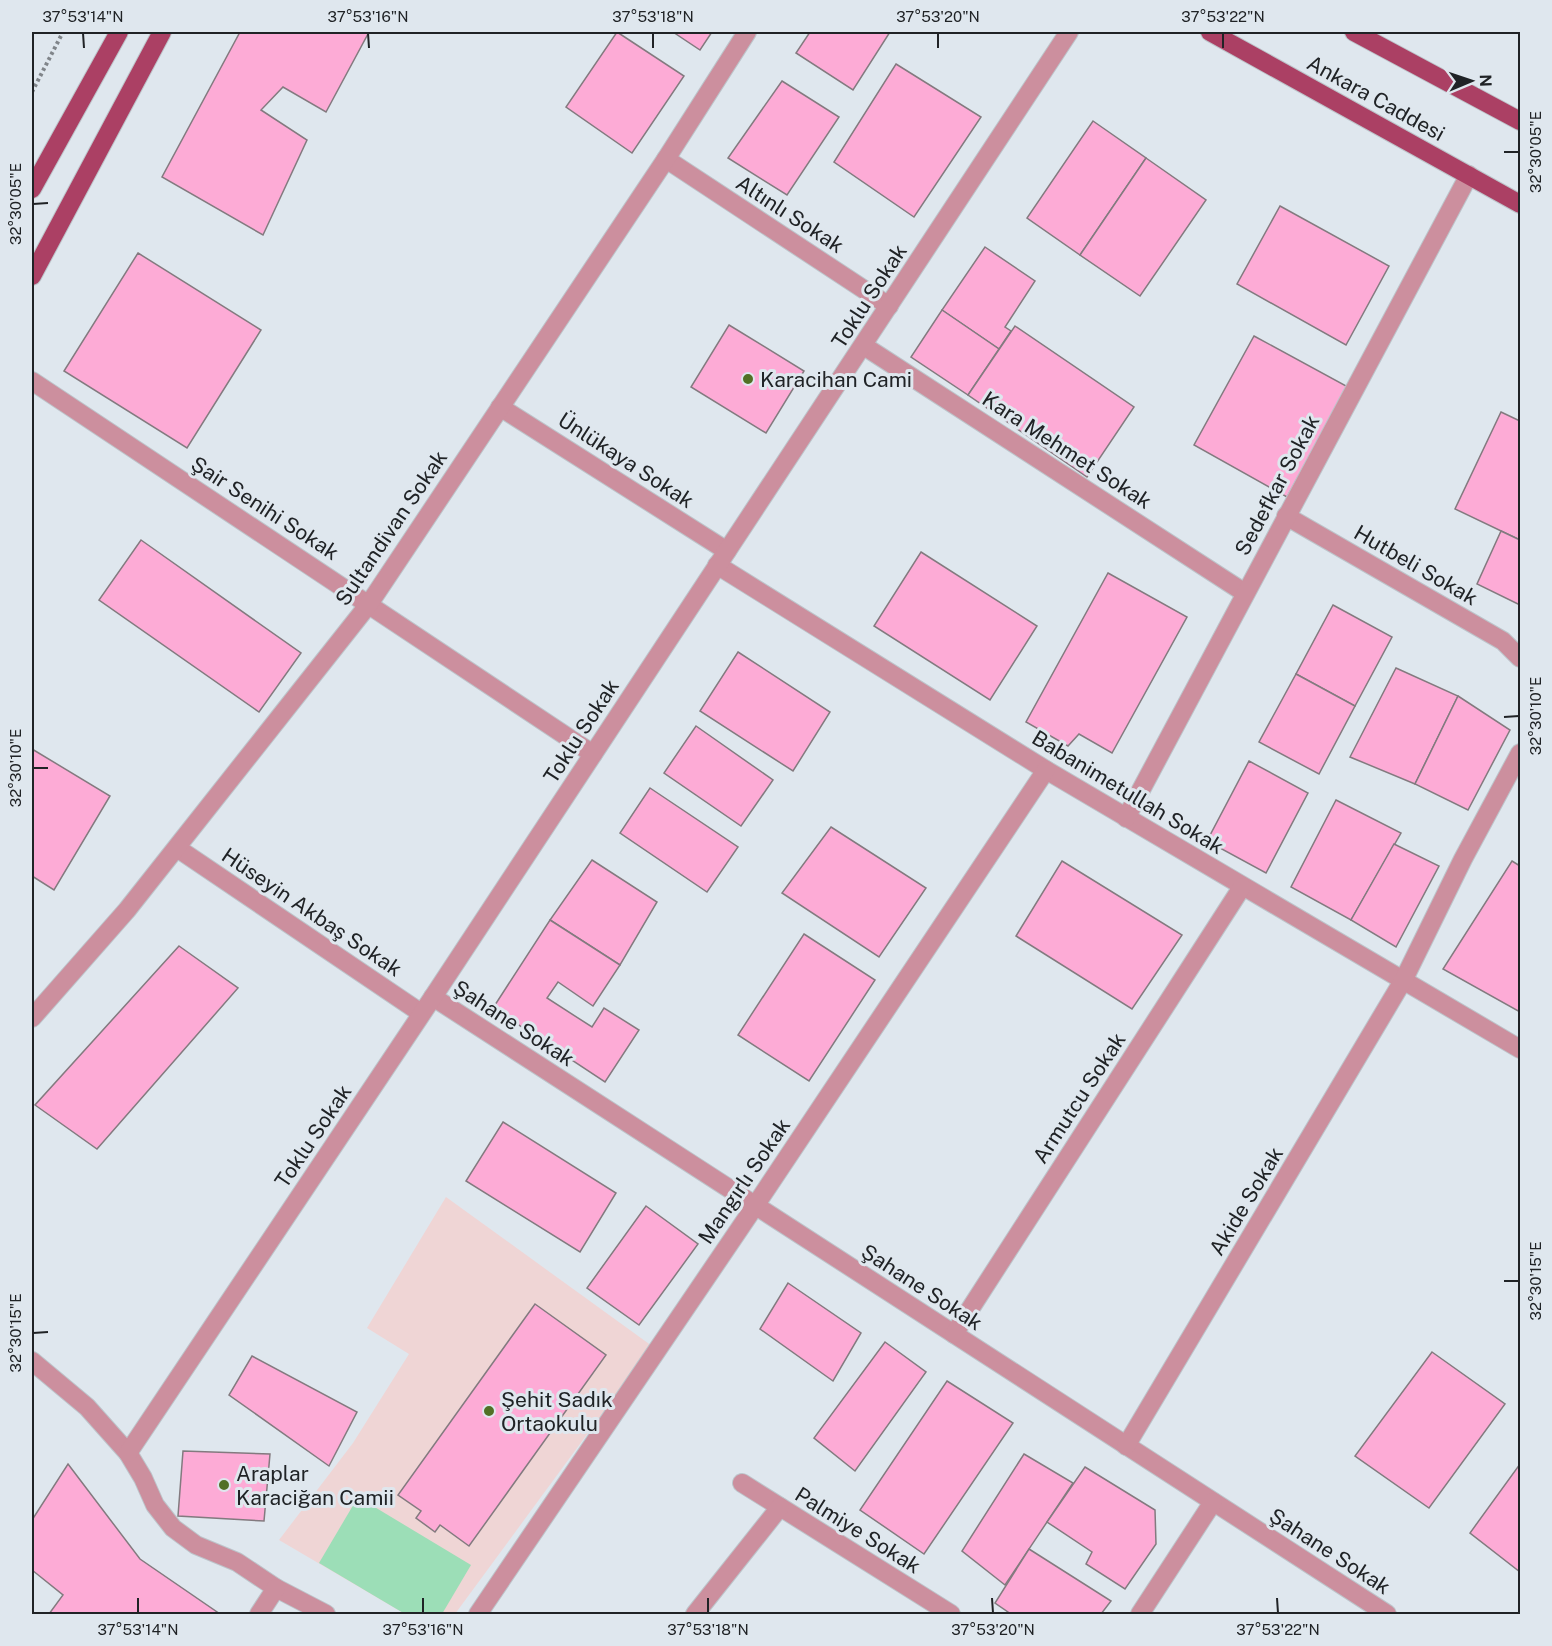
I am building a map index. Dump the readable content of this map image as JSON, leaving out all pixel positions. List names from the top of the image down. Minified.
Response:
{"streets":{"main road":["Ankara Caddesi"],"street":["Altınlı Sokak","Toklu Sokak","Kara Mehmet Sokak","Ünlükaya Sokak","Sedefkar Sokak","Şair Senihi Sokak","Sultandivan Sokak","Hutbeli Sokak","Babanimetullah Sokak","Hüseyin Akbaş Sokak","Şahane Sokak","Armutcu Sokak","Mangırlı Sokak","Akide Sokak","Palmiye Sokak"]},"crossings":[["Ankara Caddesi","Sedefkar Sokak"],["Altınlı Sokak","Toklu Sokak"],["Altınlı Sokak","Sultandivan Sokak"],["Toklu Sokak","Kara Mehmet Sokak"],["Toklu Sokak","Ünlükaya Sokak"],["Toklu Sokak","Şair Senihi Sokak"],["Toklu Sokak","Babanimetullah Sokak"],["Toklu Sokak","Hüseyin Akbaş Sokak"],["Toklu Sokak","Şahane Sokak"],["Kara Mehmet Sokak","Sedefkar Sokak"],["Ünlükaya Sokak","Sultandivan Sokak"],["Ünlükaya Sokak","Babanimetullah Sokak"],["Sedefkar Sokak","Hutbeli Sokak"],["Sedefkar Sokak","Babanimetullah Sokak"],["Şair Senihi Sokak","Sultandivan Sokak"],["Sultandivan Sokak","Hüseyin Akbaş Sokak"],["Babanimetullah Sokak","Armutcu Sokak"],["Babanimetullah Sokak","Mangırlı Sokak"],["Babanimetullah Sokak","Akide Sokak"],["Şahane Sokak","Armutcu Sokak"],["Şahane Sokak","Mangırlı Sokak"],["Şahane Sokak","Akide Sokak"]],"places":["Karacihan Cami","Şehit Sadık Ortaokulu","Araplar Karaciğan Camii"],"north":"right","coordinates":["37°53'14\"N","37°53'16\"N","37°53'18\"N","37°53'20\"N","37°53'22\"N","32°30'05\"E","32°30'10\"E","32°30'15\"E"]}
